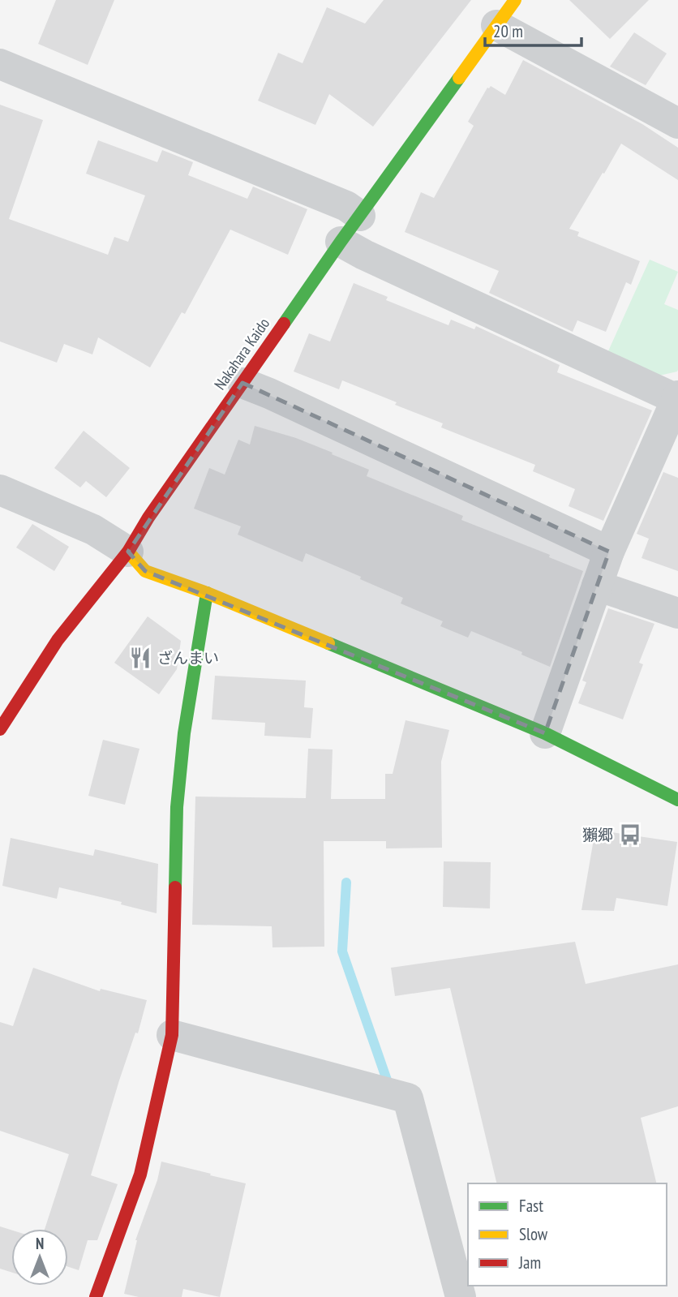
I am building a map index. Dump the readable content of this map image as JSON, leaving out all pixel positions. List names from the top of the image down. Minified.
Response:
{"streets":{"street":["Nakahara Kaido"]},"places":{"restaurant":["ざんまい"],"bus stop":["獺郷"]},"legend":["Fast","Slow","Jam"],"scale_bar":"20 m","north":"top"}
